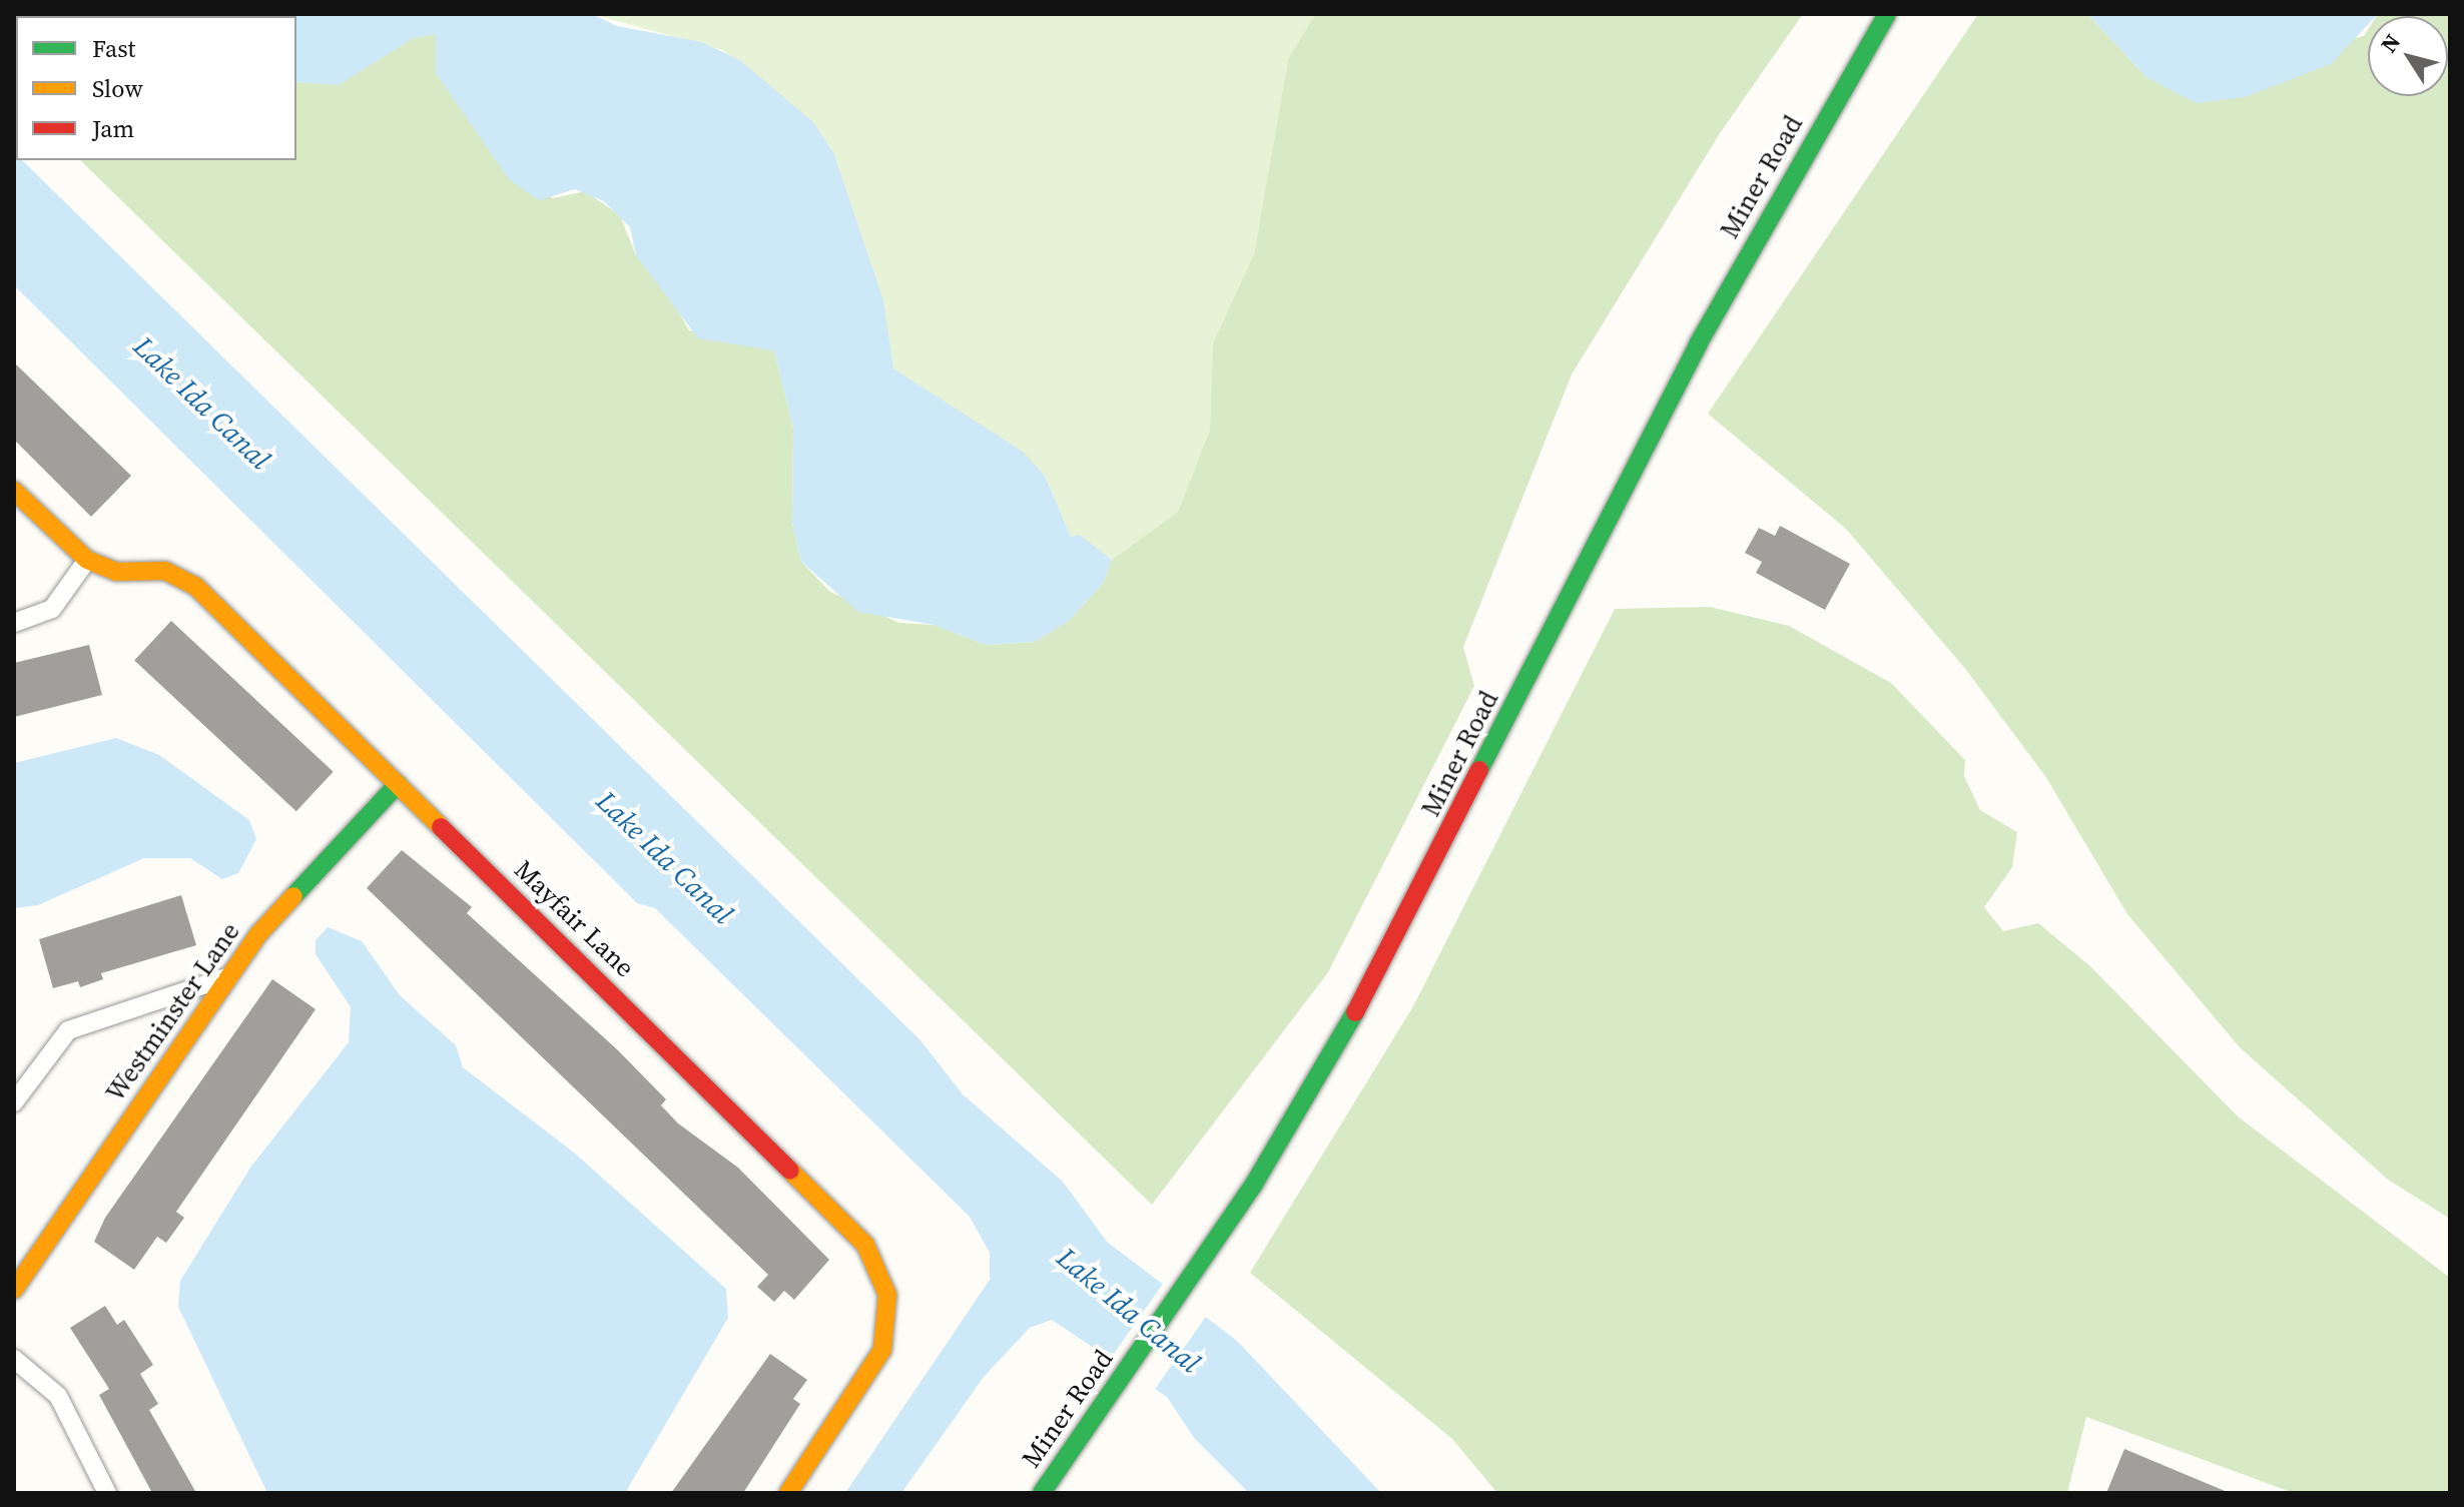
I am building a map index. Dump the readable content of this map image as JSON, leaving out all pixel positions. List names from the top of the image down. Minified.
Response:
{"streets":{"street":["Miner Road","Mayfair Lane","Westminster Lane"]},"crossings":[["Mayfair Lane","Westminster Lane"]],"water":["Lake Ida Canal"],"legend":["Fast","Slow","Jam"],"north":"top left"}
